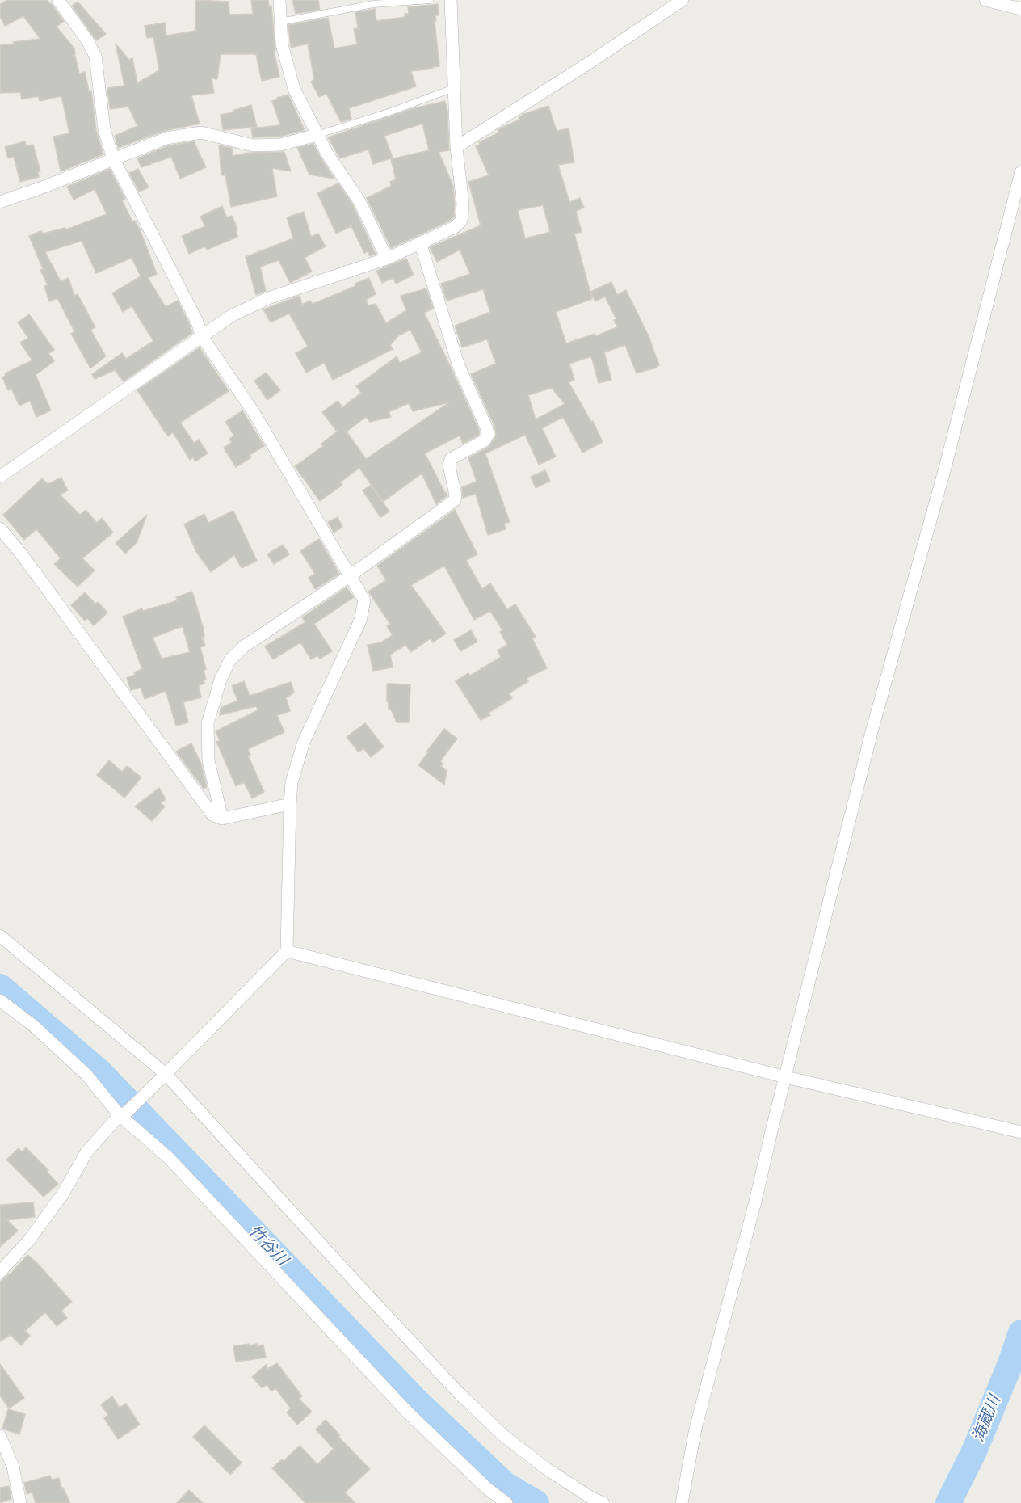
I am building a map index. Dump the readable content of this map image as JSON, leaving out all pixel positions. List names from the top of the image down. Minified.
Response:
{"water":["竹谷川","海蔵川"]}
